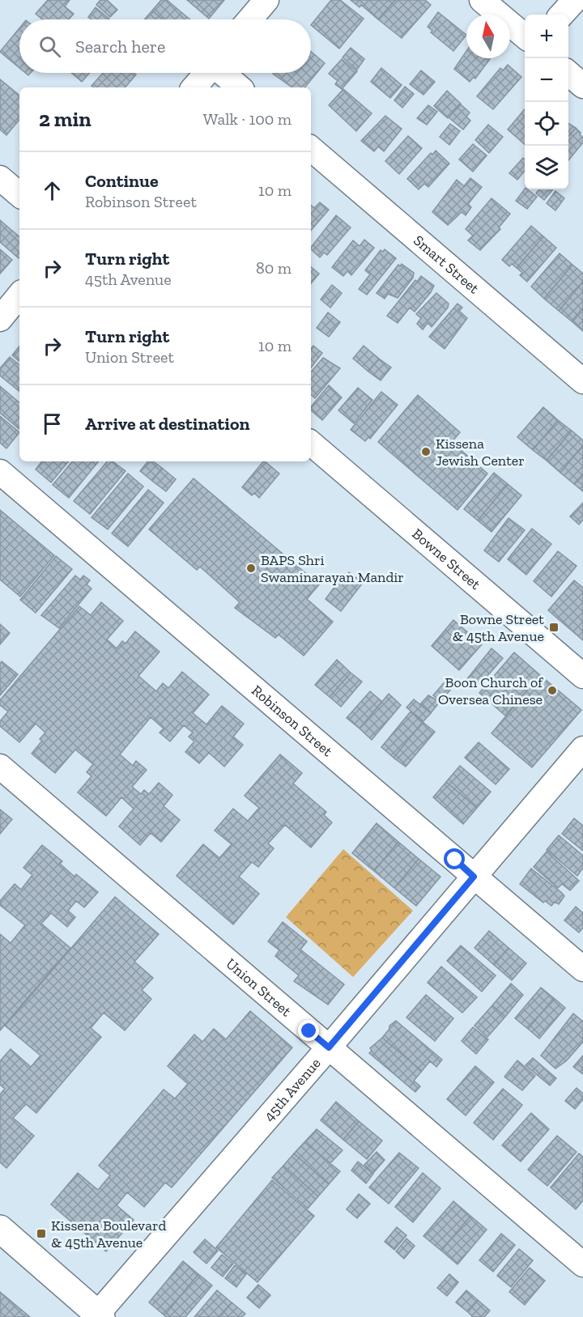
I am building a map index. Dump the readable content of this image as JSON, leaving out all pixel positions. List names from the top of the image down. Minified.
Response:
{"streets":{"street":["Smart Street","Bowne Street","Robinson Street","Union Street","45th Avenue"]},"crossings":[["Robinson Street","45th Avenue"],["Union Street","45th Avenue"]],"places":{"other":["Kissena Jewish Center","BAPS Shri Swaminarayan Mandir","Boon Church of Oversea Chinese"],"transit":["Bowne Street & 45th Avenue","Kissena Boulevard & 45th Avenue"]},"north":"top","page":{"map_buttons":["+","−"],"search":"Search here","heading":["2 min","Walk · 100 m"],"list":[["Continue","Robinson Street","10 m"],["Turn right","45th Avenue","80 m"],["Turn right","Union Street","10 m"],"Arrive at destination"]}}
